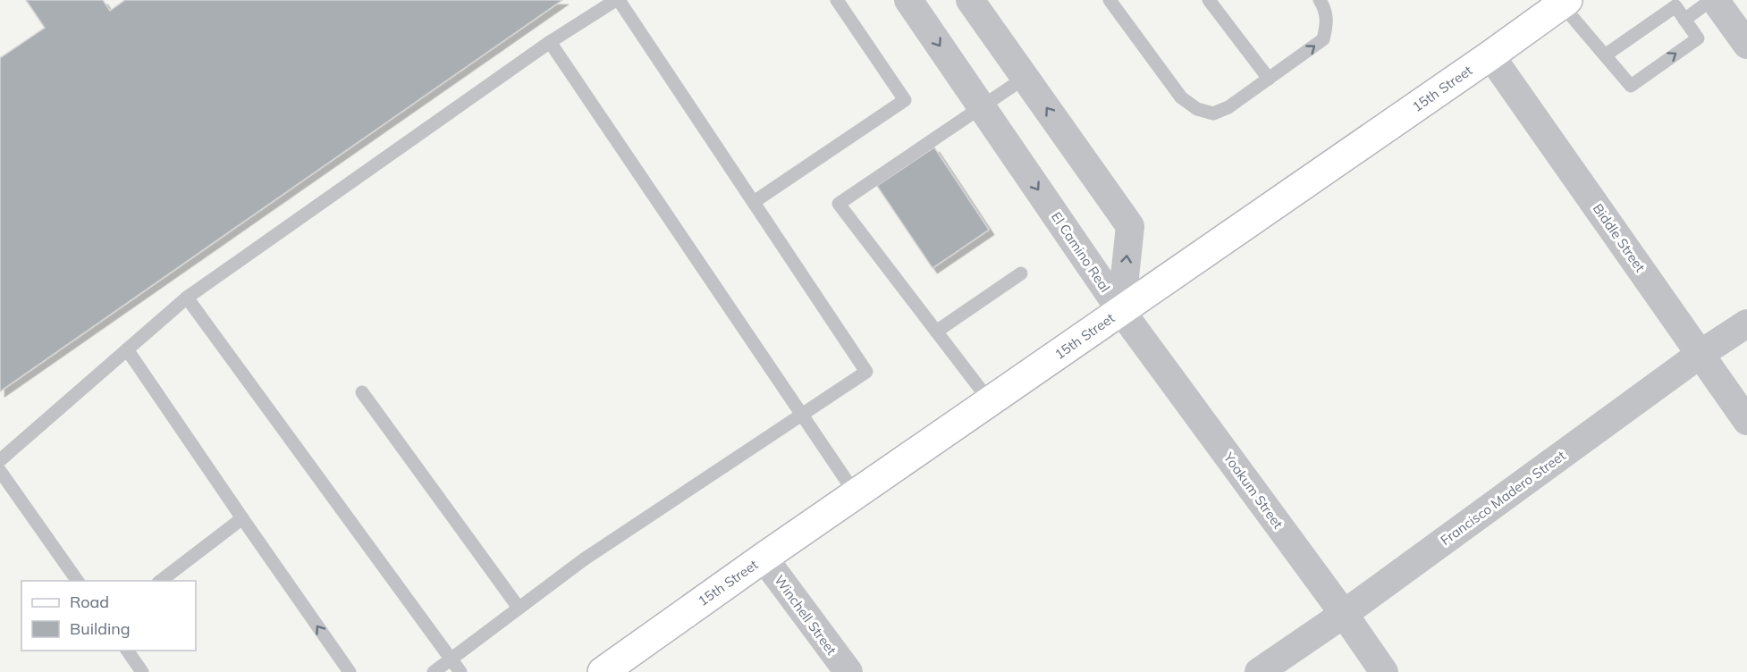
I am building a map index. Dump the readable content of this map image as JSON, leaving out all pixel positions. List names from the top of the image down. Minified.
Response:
{"streets":{"main road":["15th Street"],"street":["Biddle Street","El Camino Real","Yoakum Street","Francisco Madero Street","Winchell Street"]},"crossings":[["15th Street","Biddle Street"],["15th Street","El Camino Real"],["15th Street","Yoakum Street"],["15th Street","Winchell Street"],["Biddle Street","Francisco Madero Street"],["El Camino Real","Yoakum Street"],["Yoakum Street","Francisco Madero Street"]],"legend":["Road","Building"]}
